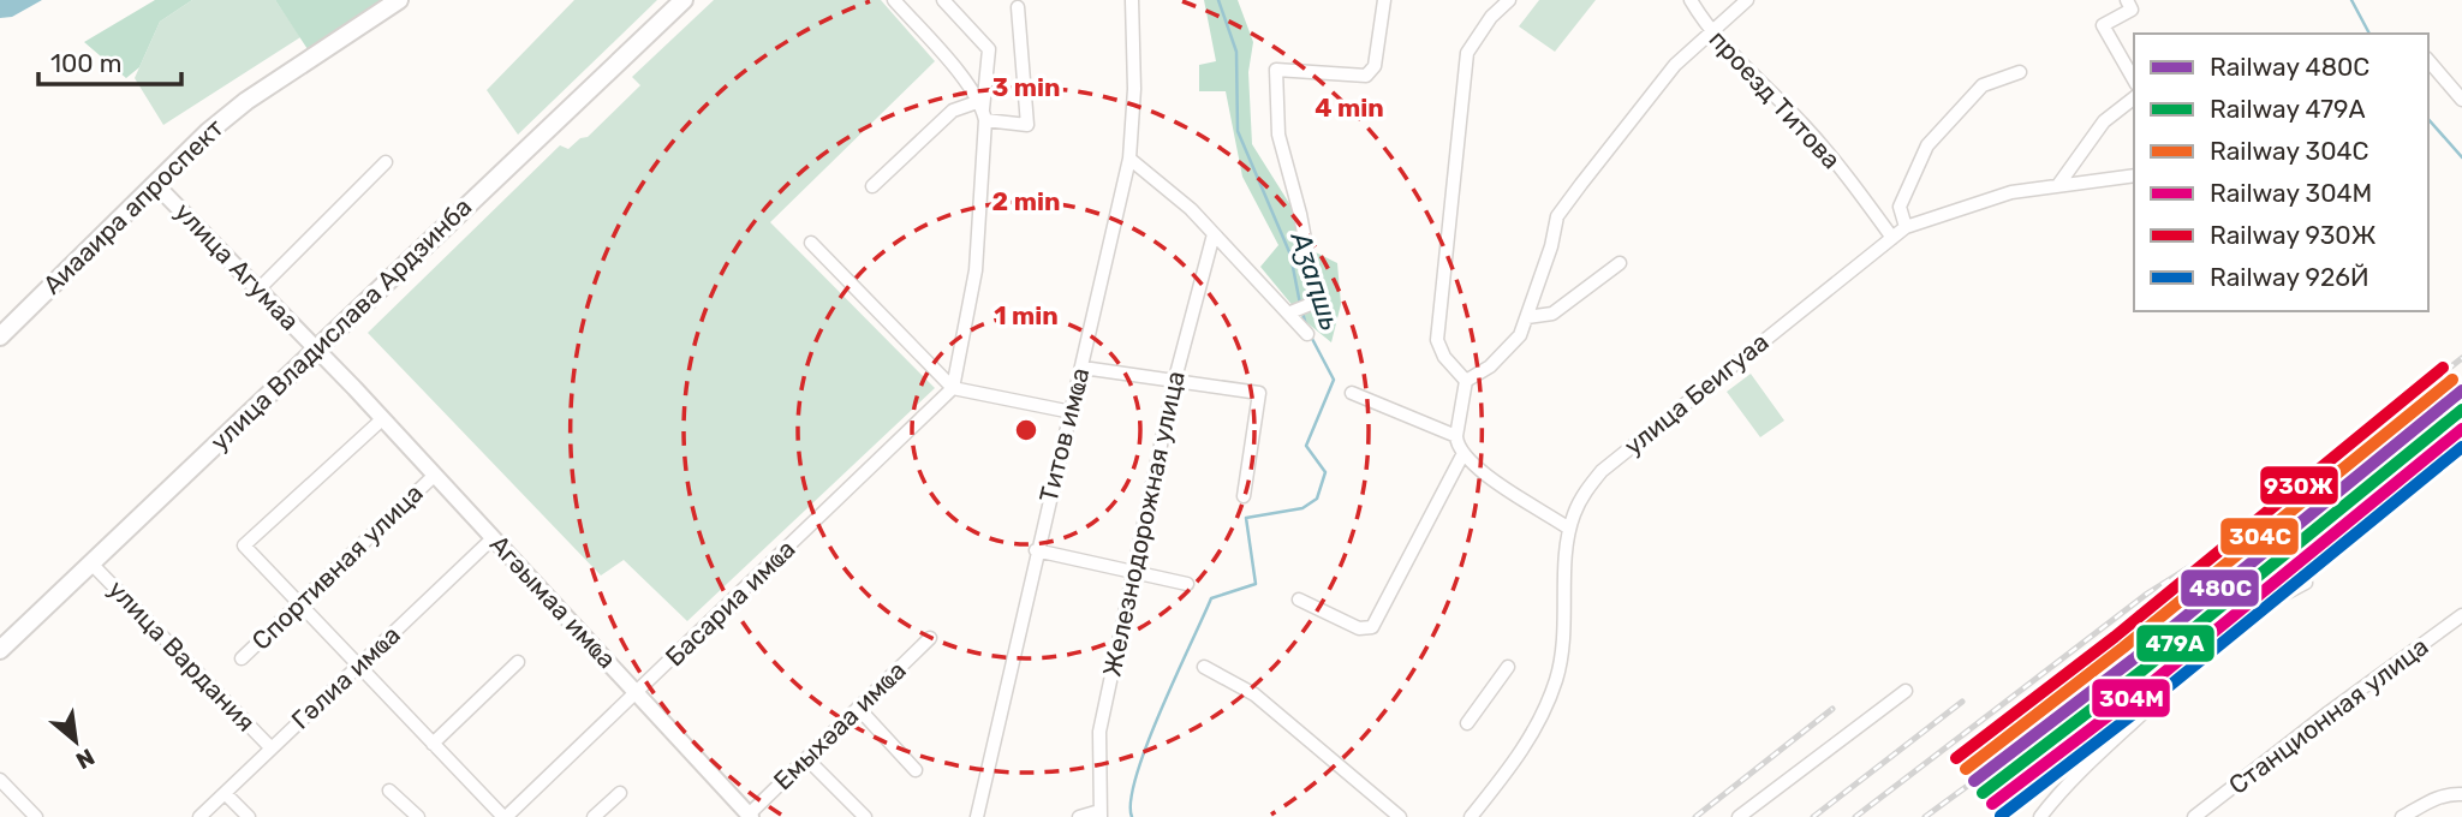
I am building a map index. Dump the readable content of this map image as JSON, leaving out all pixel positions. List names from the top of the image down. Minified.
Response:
{"streets":{"main road":["Аиааира апроспект","улица Владислава Ардзинба"],"street":["проезд Титова","улица Агумаа","улица Беигуаа","Титов имҩа","Железнодорожная улица","Спортивная улица","Агәымаа имҩа","Басариа имҩа","улица Вардания","Гәлиа имҩа","Станционная улица","Емыхәаа имҩа"]},"crossings":[["проезд Титова","улица Беигуаа"],["Аиааира апроспект","улица Агумаа"],["улица Агумаа","улица Владислава Ардзинба"],["улица Агумаа","Агәымаа имҩа"],["улица Владислава Ардзинба","улица Вардания"],["Спортивная улица","Агәымаа имҩа"],["Агәымаа имҩа","Басариа имҩа"],["Агәымаа имҩа","Гәлиа имҩа"],["Агәымаа имҩа","Емыхәаа имҩа"],["улица Вардания","Гәлиа имҩа"]],"water":["Аӡаԥшь"],"lines":["rail line 930Ж","rail line 304С","rail line 480С","rail line 479А","rail line 304М","rail line 926Й"],"legend":["Railway 480С","Railway 479А","Railway 304С","Railway 304М","Railway 930Ж","Railway 926Й"],"scale_bar":"100 m","north":"bottom right","rings":["3 min","4 min","2 min","1 min"]}
